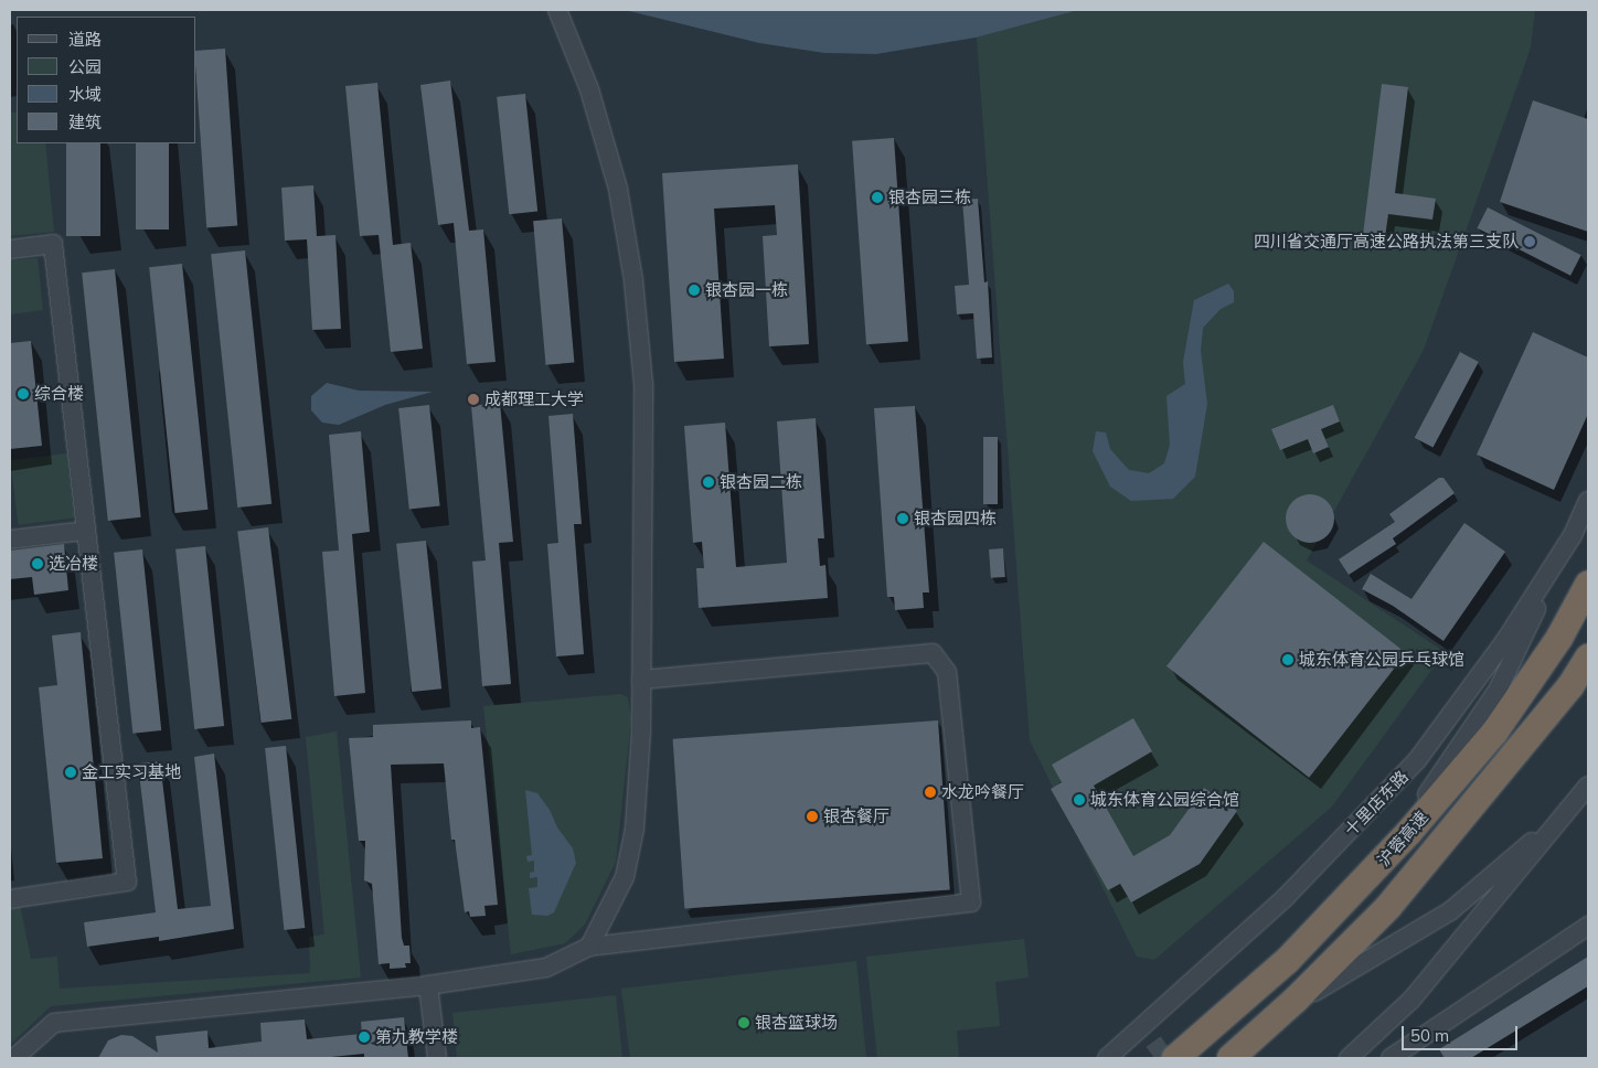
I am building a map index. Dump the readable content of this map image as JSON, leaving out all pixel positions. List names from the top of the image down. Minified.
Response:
{"streets":{"highway":["沪蓉高速"],"street":["十里店东路"]},"places":["银杏园三栋","四川省交通厅高速公路执法第三支队","银杏园一栋","综合楼","成都理工大学","银杏园二栋","银杏园四栋","选冶楼","城东体育公园乒乓球馆","金工实习基地","水龙吟餐厅","城东体育公园综合馆","银杏餐厅","银杏篮球场","第九教学楼"],"legend":["道路","公园","水域","建筑"],"scale_bar":"50 m"}
